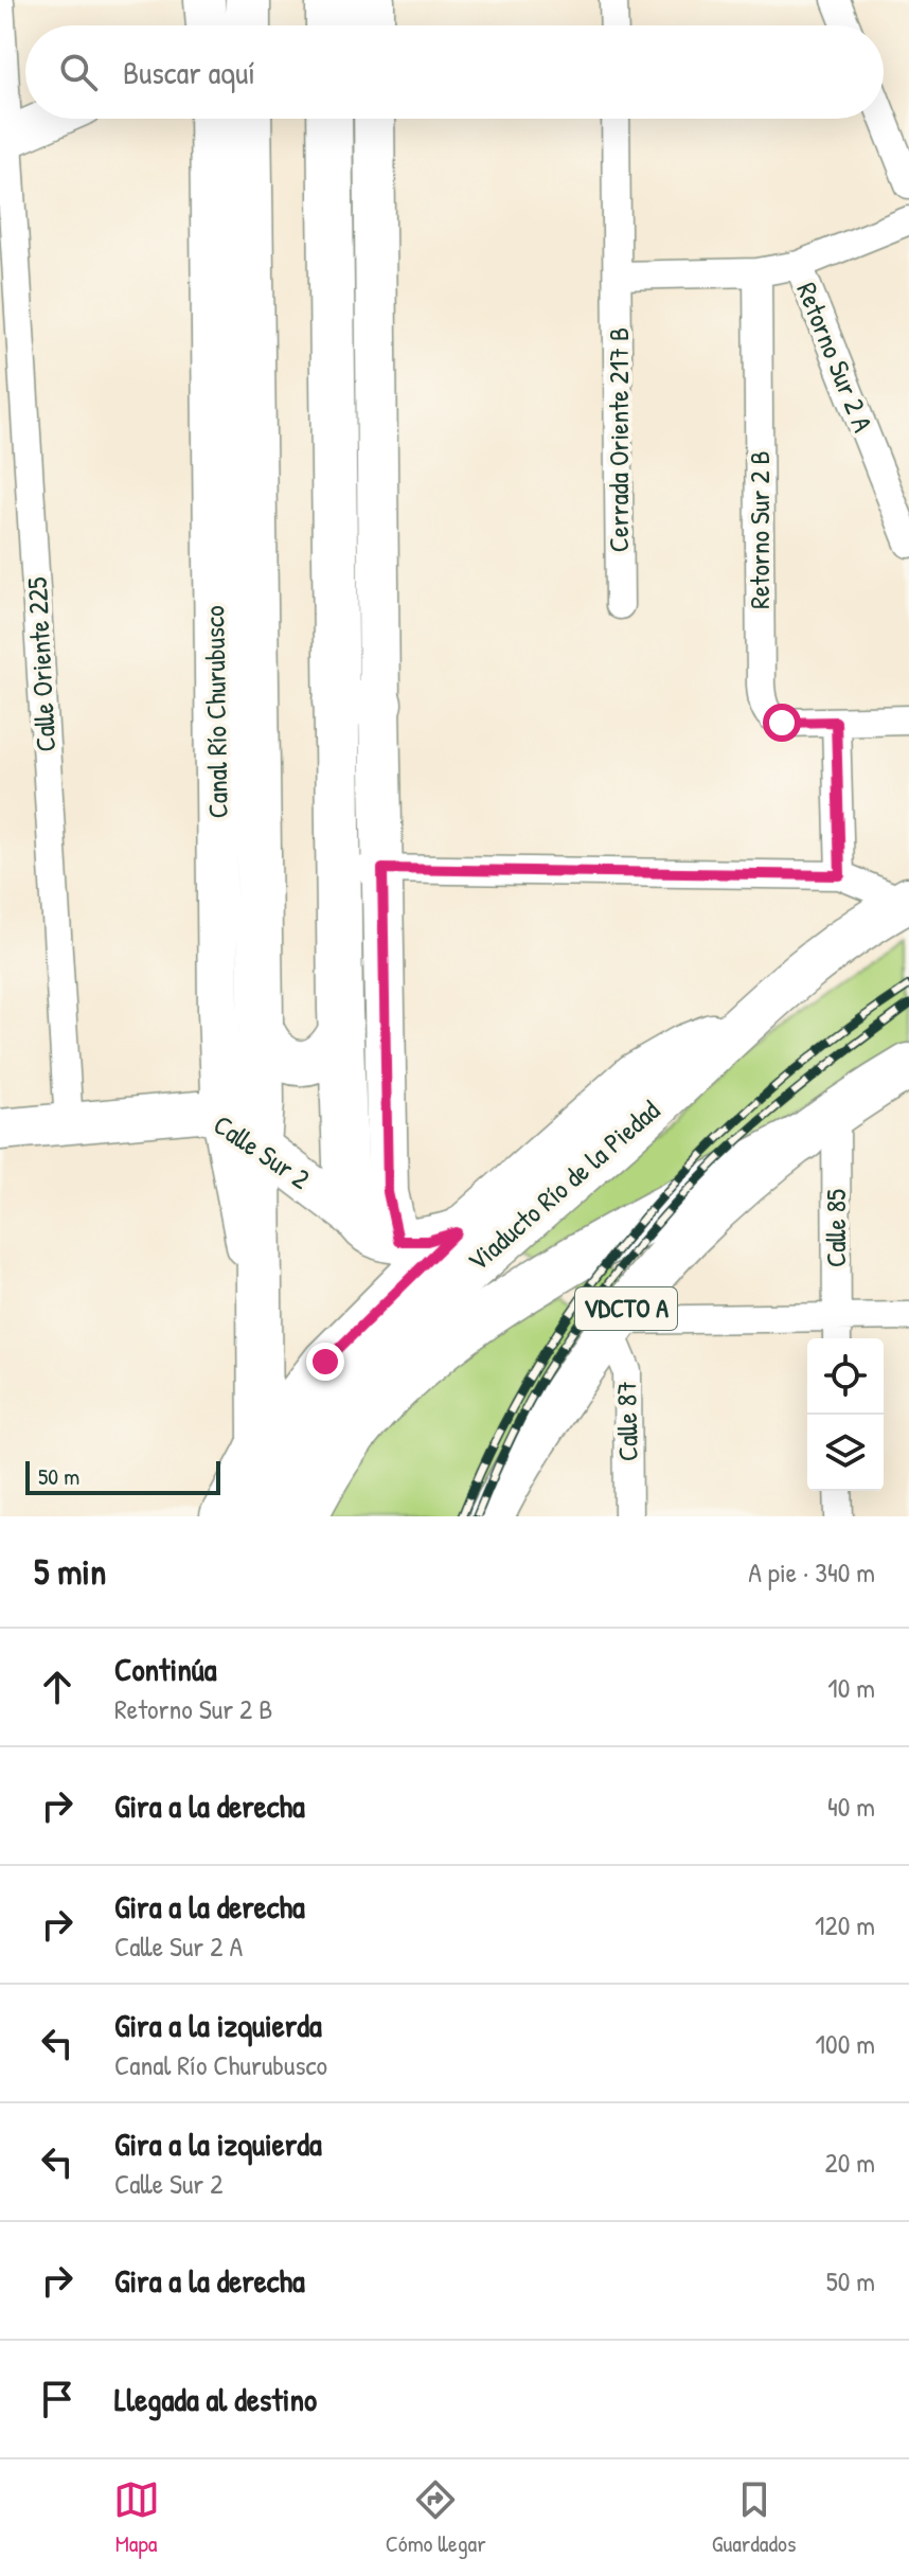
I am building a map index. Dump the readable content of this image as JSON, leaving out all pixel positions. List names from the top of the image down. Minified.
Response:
{"streets":{"main road":["Canal Río Churubusco","Calle Sur 2","Viaducto Río de la Piedad","VDCTO A"],"street":["Retorno Sur 2 A","Cerrada Oriente 217 B","Retorno Sur 2 B","Calle Oriente 225","Calle 85","Calle 87"]},"crossings":[["Calle Oriente 225","Calle Sur 2"],["Canal Río Churubusco","Calle Sur 2"],["Calle 85","VDCTO A"],["VDCTO A","Calle 87"]],"scale_bar":"50 m","page":{"search":"Buscar aquí","scale":"50 m","heading":["5 min","A pie · 340 m"],"list":[["Continúa","Retorno Sur 2 B","10 m"],["Gira a la derecha","40 m"],["Gira a la derecha","Calle Sur 2 A","120 m"],["Gira a la izquierda","Canal Río Churubusco","100 m"],["Gira a la izquierda","Calle Sur 2","20 m"],["Gira a la derecha","50 m"],"Llegada al destino"],"nav":["Mapa","Cómo llegar","Guardados"]}}
